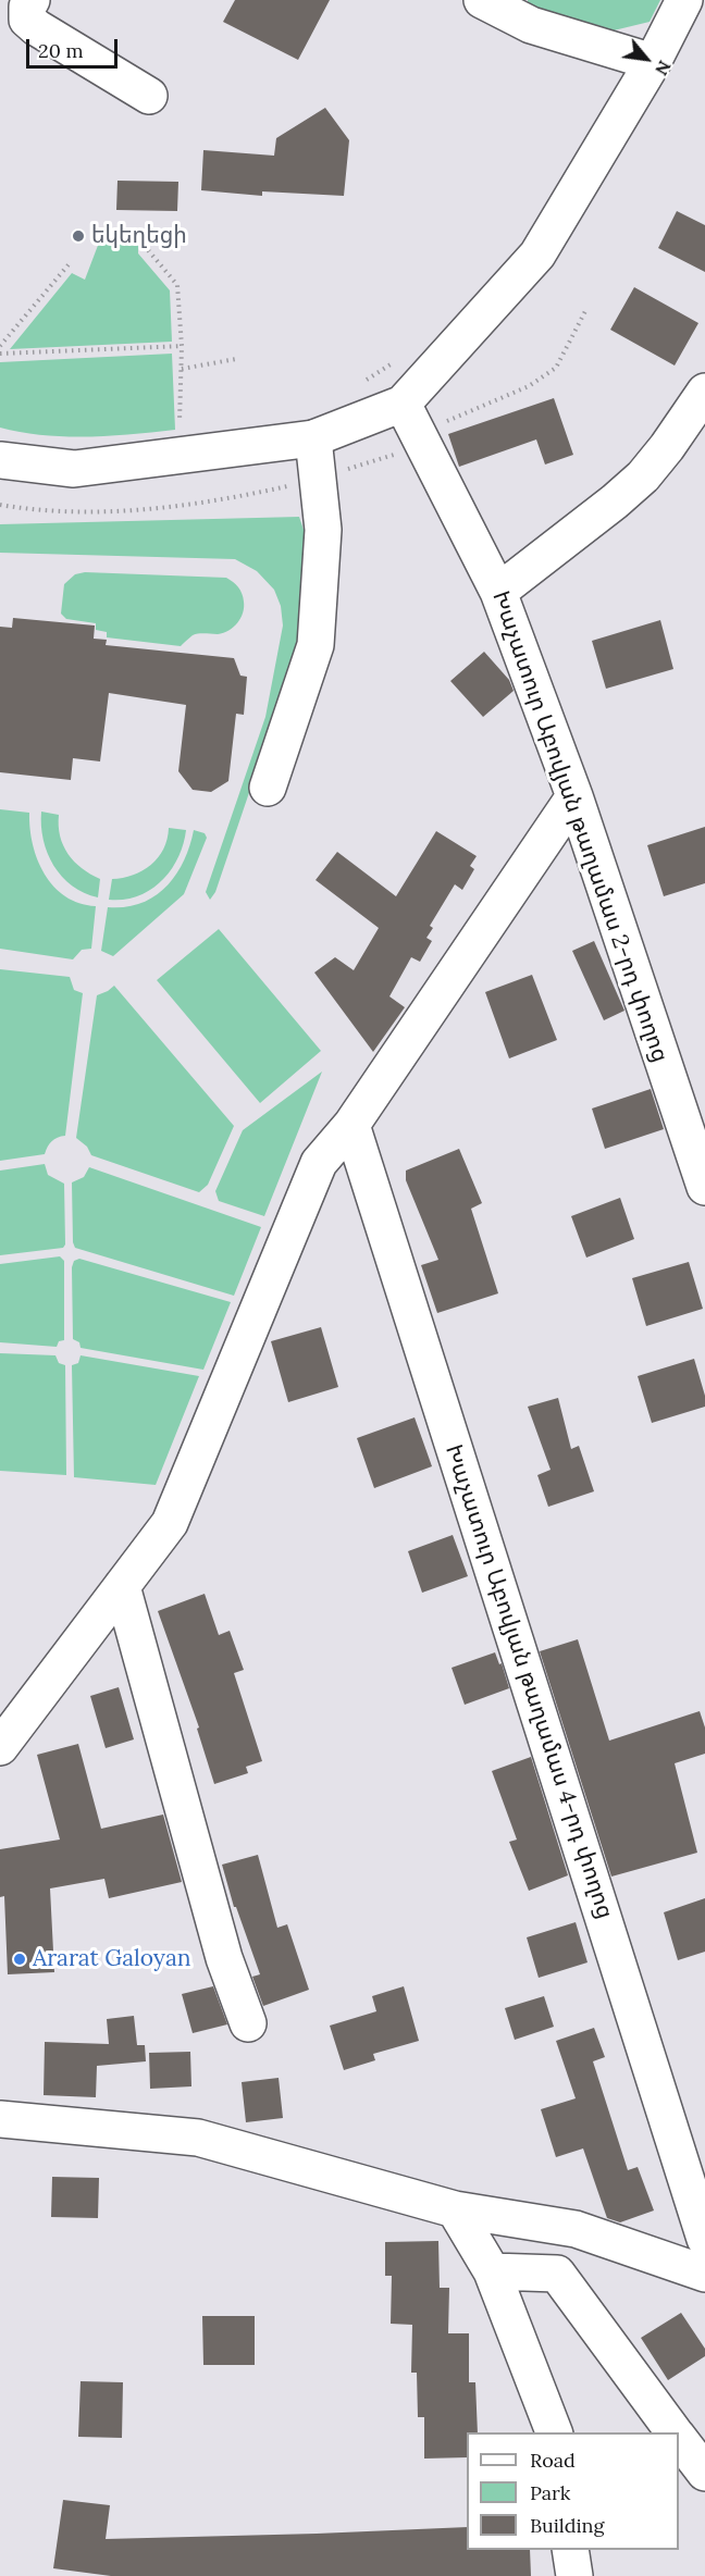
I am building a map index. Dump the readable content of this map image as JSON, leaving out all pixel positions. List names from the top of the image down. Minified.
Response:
{"streets":{"street":["Խաչատուր Աբովյան թաղամաս 2-րդ փողոց","Խաչատուր Աբովյան թաղամաս 4-րդ փողոց"]},"places":["եկեղեցի","Ararat Galoyan"],"legend":["Road","Park","Building"],"scale_bar":"20 m","north":"bottom right"}
